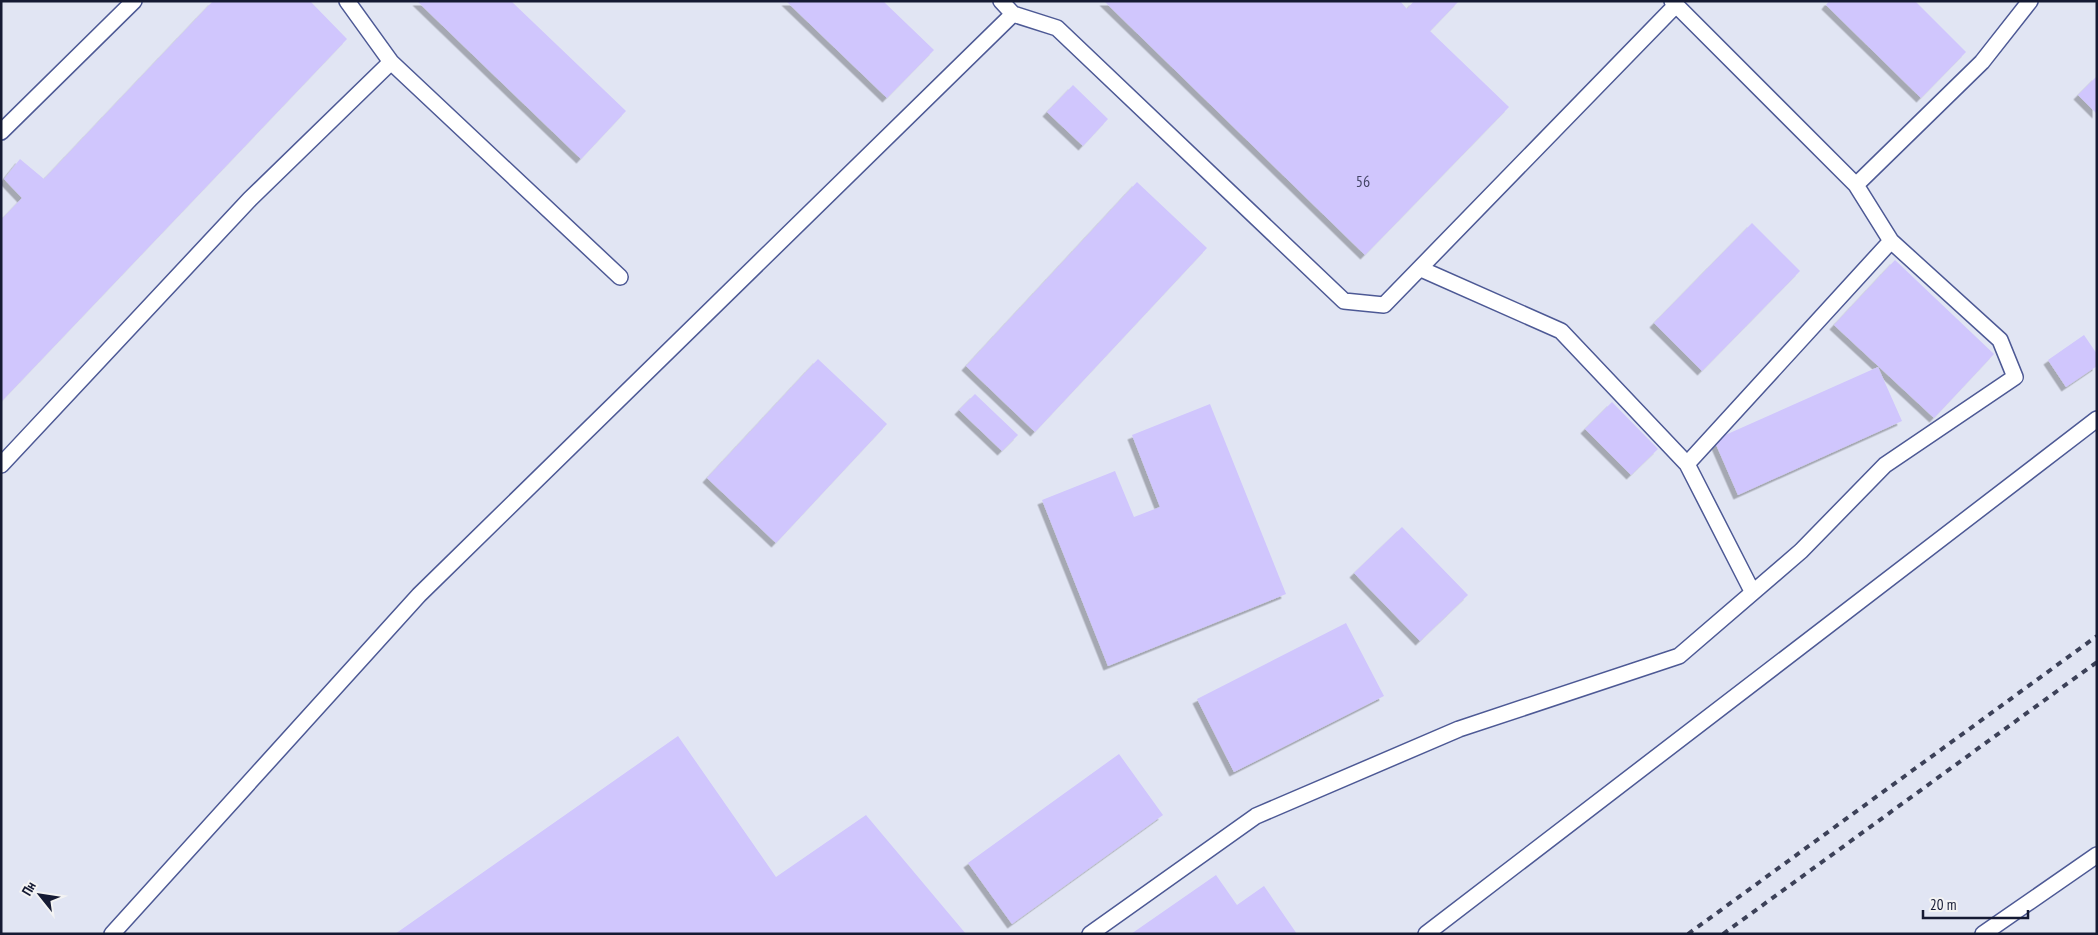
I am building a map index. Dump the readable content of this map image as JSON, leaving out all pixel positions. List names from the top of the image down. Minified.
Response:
{"house_numbers":["56"],"scale_bar":"20 m","north":"top left"}
